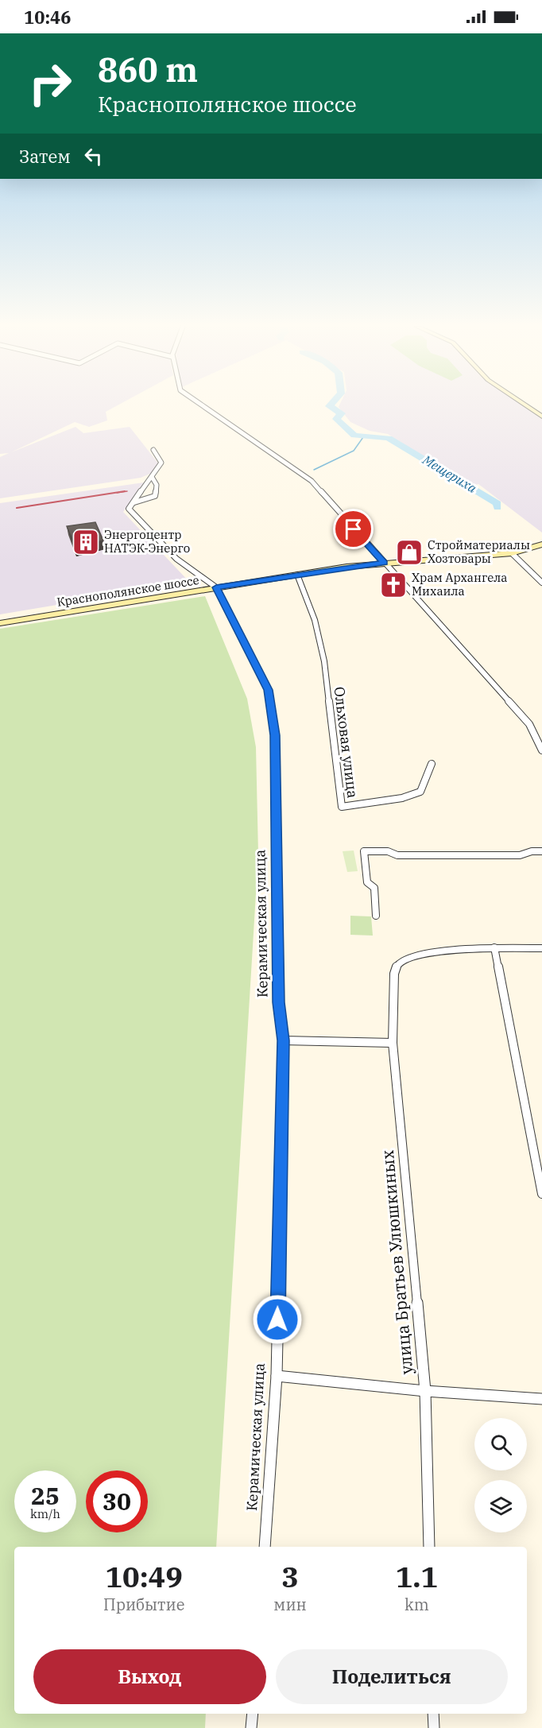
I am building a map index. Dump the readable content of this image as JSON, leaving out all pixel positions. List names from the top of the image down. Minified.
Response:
{"streets":{"main road":["Краснополянское шоссе"],"street":["Ольховая улица","Керамическая улица","улица Братьев Улюшкиных"]},"crossings":[["Краснополянское шоссе","Ольховая улица"],["Краснополянское шоссе","Керамическая улица"]],"water":["Мещериха"],"places":{"building":["Энергоцентр НАТЭК-Энерго"],"shop":["Стройматериалы Хозтовары"],"church":["Храм Архангела Михаила"]},"page":{"status":"10:46","turn":["860 m","Краснополянское шоссе"],"then":"Затем","speed":"25 km/h","limit":"30","eta":["10:49","Прибытие","3","мин","1.1","km"],"buttons":["Выход","Поделиться"]}}
